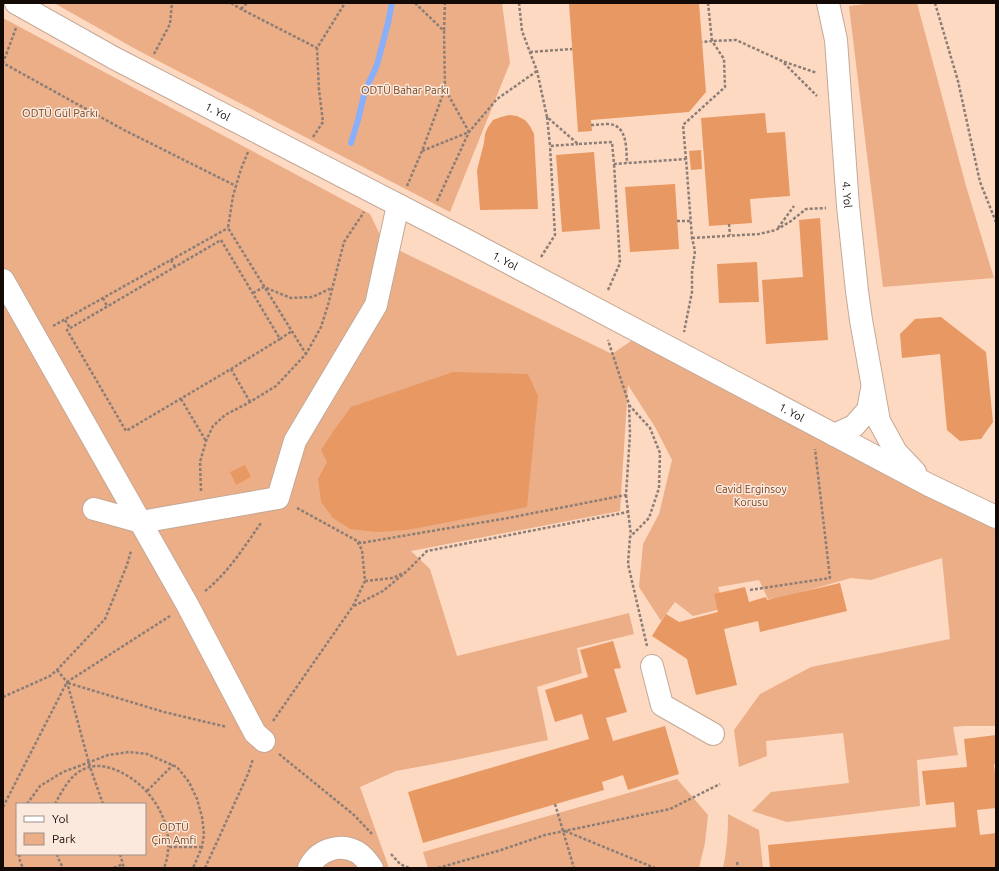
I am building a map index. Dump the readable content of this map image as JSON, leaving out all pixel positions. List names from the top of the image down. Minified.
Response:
{"streets":{"street":["1. Yol","4. Yol"]},"crossings":[["1. Yol","4. Yol"]],"parks":["ODTÜ Bahar Parkı","ODTÜ Gül Parkı","Cavid Erginsoy Korusu","ODTÜ Çim Amfi"],"legend":["Yol","Park"]}
